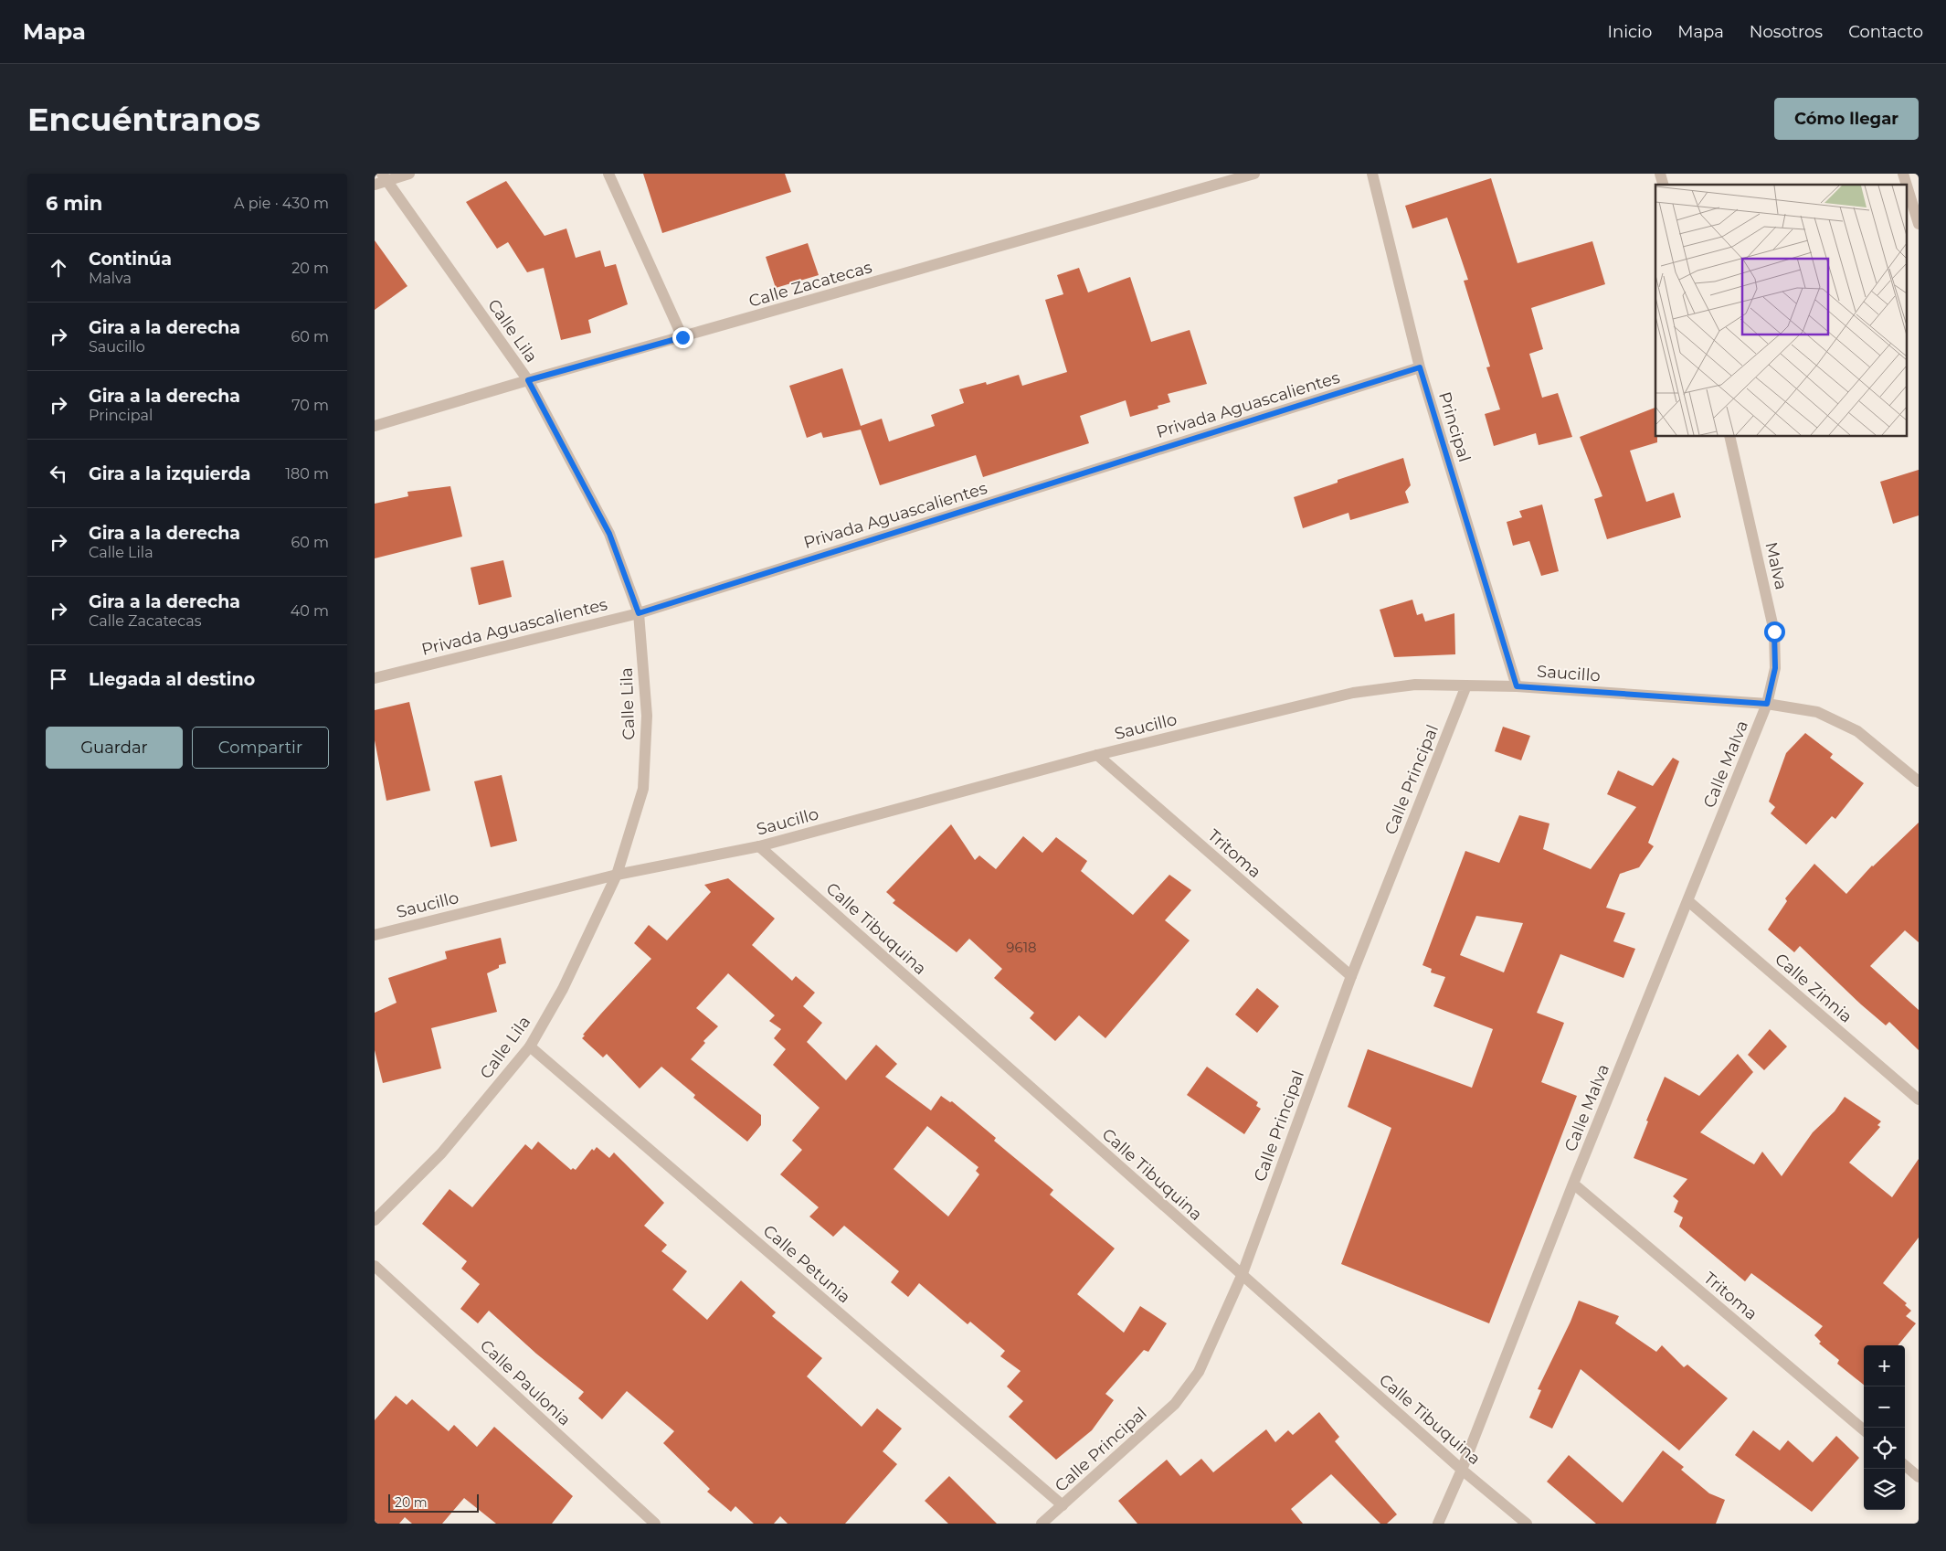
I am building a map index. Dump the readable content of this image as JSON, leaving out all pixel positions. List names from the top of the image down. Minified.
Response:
{"streets":{"street":["Calle Zacatecas","Calle Lila","Privada Aguascalientes","Principal","Malva","Saucillo","Calle Malva","Calle Principal","Tritoma","Calle Tibuquina","Calle Zinnia","Calle Petunia","Calle Paulonia"]},"crossings":[["Calle Zacatecas","Calle Lila"],["Calle Lila","Privada Aguascalientes"],["Calle Lila","Saucillo"],["Calle Lila","Calle Petunia"],["Privada Aguascalientes","Principal"],["Principal","Saucillo"],["Malva","Saucillo"],["Malva","Calle Malva"],["Saucillo","Calle Malva"],["Saucillo","Calle Principal"],["Saucillo","Tritoma"],["Saucillo","Calle Tibuquina"],["Calle Malva","Tritoma"],["Calle Malva","Calle Tibuquina"],["Calle Malva","Calle Zinnia"],["Calle Principal","Tritoma"],["Calle Principal","Calle Tibuquina"],["Calle Principal","Calle Petunia"]],"house_numbers":["9618"],"scale_bar":"20 m","page":{"header":"Mapa","nav":["Inicio","Mapa","Nosotros","Contacto"],"buttons":["Cómo llegar",["Guardar","Compartir"]],"title":"Encuéntranos","heading":["6 min","A pie · 430 m"],"list":[["Continúa","Malva","20 m"],["Gira a la derecha","Saucillo","60 m"],["Gira a la derecha","Principal","70 m"],["Gira a la izquierda","180 m"],["Gira a la derecha","Calle Lila","60 m"],["Gira a la derecha","Calle Zacatecas","40 m"],"Llegada al destino"],"map_buttons":["+","−"],"scale":"20 m"}}
